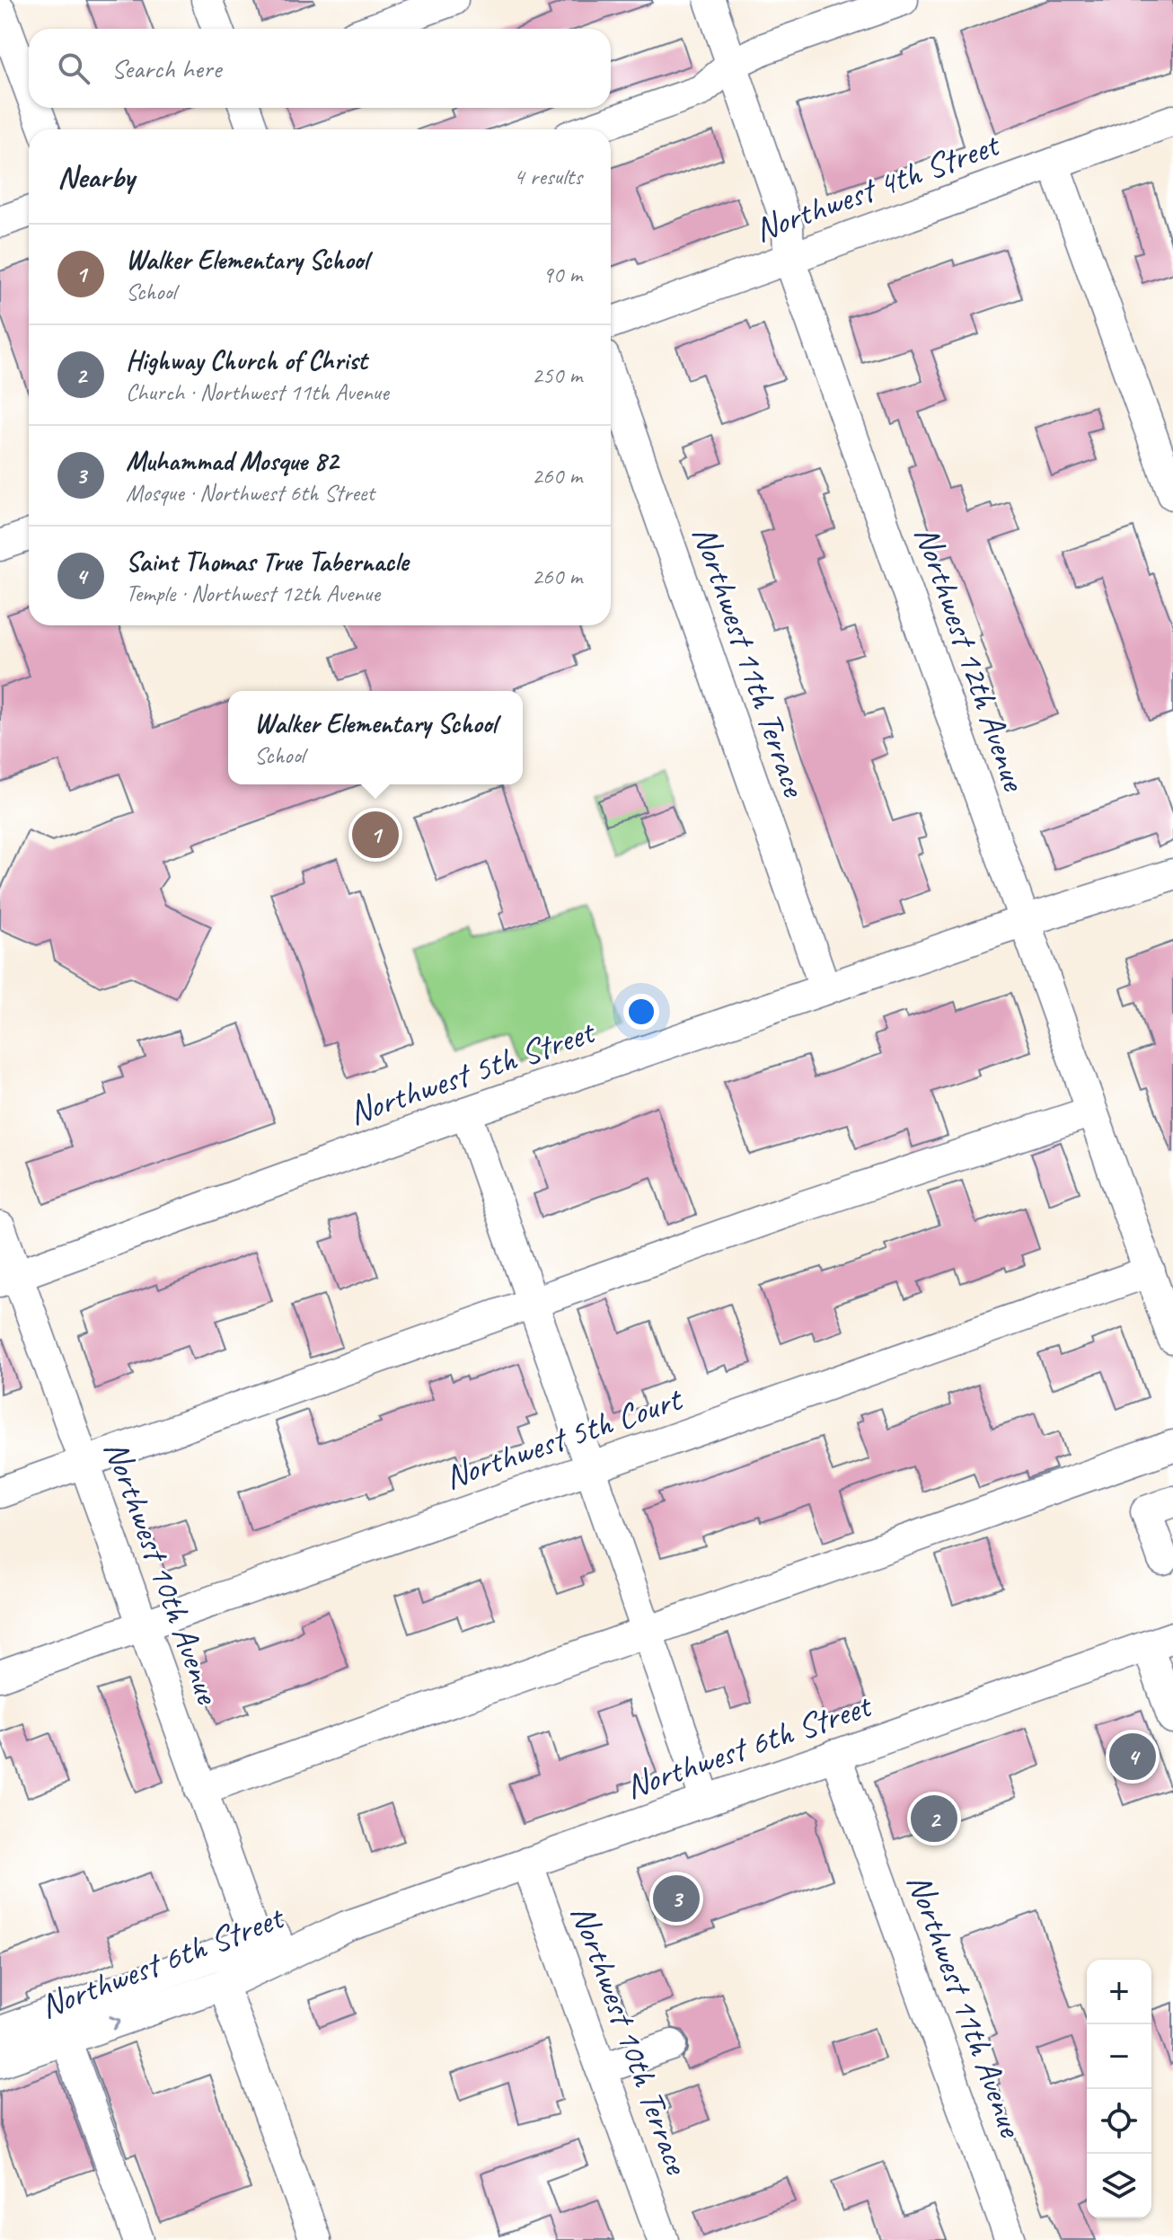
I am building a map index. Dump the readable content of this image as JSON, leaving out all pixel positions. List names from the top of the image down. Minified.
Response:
{"streets":{"street":["Northwest 4th Street","Northwest 12th Avenue","Northwest 11th Terrace","Northwest 5th Street","Northwest 5th Court","Northwest 10th Avenue","Northwest 6th Street","Northwest 11th Avenue","Northwest 10th Terrace"]},"crossings":[["Northwest 4th Street","Northwest 12th Avenue"],["Northwest 12th Avenue","Northwest 5th Street"],["Northwest 12th Avenue","Northwest 5th Court"],["Northwest 11th Terrace","Northwest 5th Street"],["Northwest 5th Street","Northwest 10th Avenue"],["Northwest 5th Court","Northwest 10th Avenue"],["Northwest 10th Avenue","Northwest 6th Street"],["Northwest 6th Street","Northwest 11th Avenue"],["Northwest 6th Street","Northwest 10th Terrace"]],"page":{"search":"Search here","heading":["Nearby","4 results"],"list":[{"mark":"1","name":"Walker Elementary School","note":"School","value":"90 m"},{"mark":"2","name":"Highway Church of Christ","note":"Church · Northwest 11th Avenue","value":"250 m"},{"mark":"3","name":"Muhammad Mosque 82","note":"Mosque · Northwest 6th Street","value":"260 m"},{"mark":"4","name":"Saint Thomas True Tabernacle","note":"Temple · Northwest 12th Avenue","value":"260 m"}],"popup":["Walker Elementary School","School"],"pins":["1","4","2","3"],"map_buttons":["+","−"]}}
